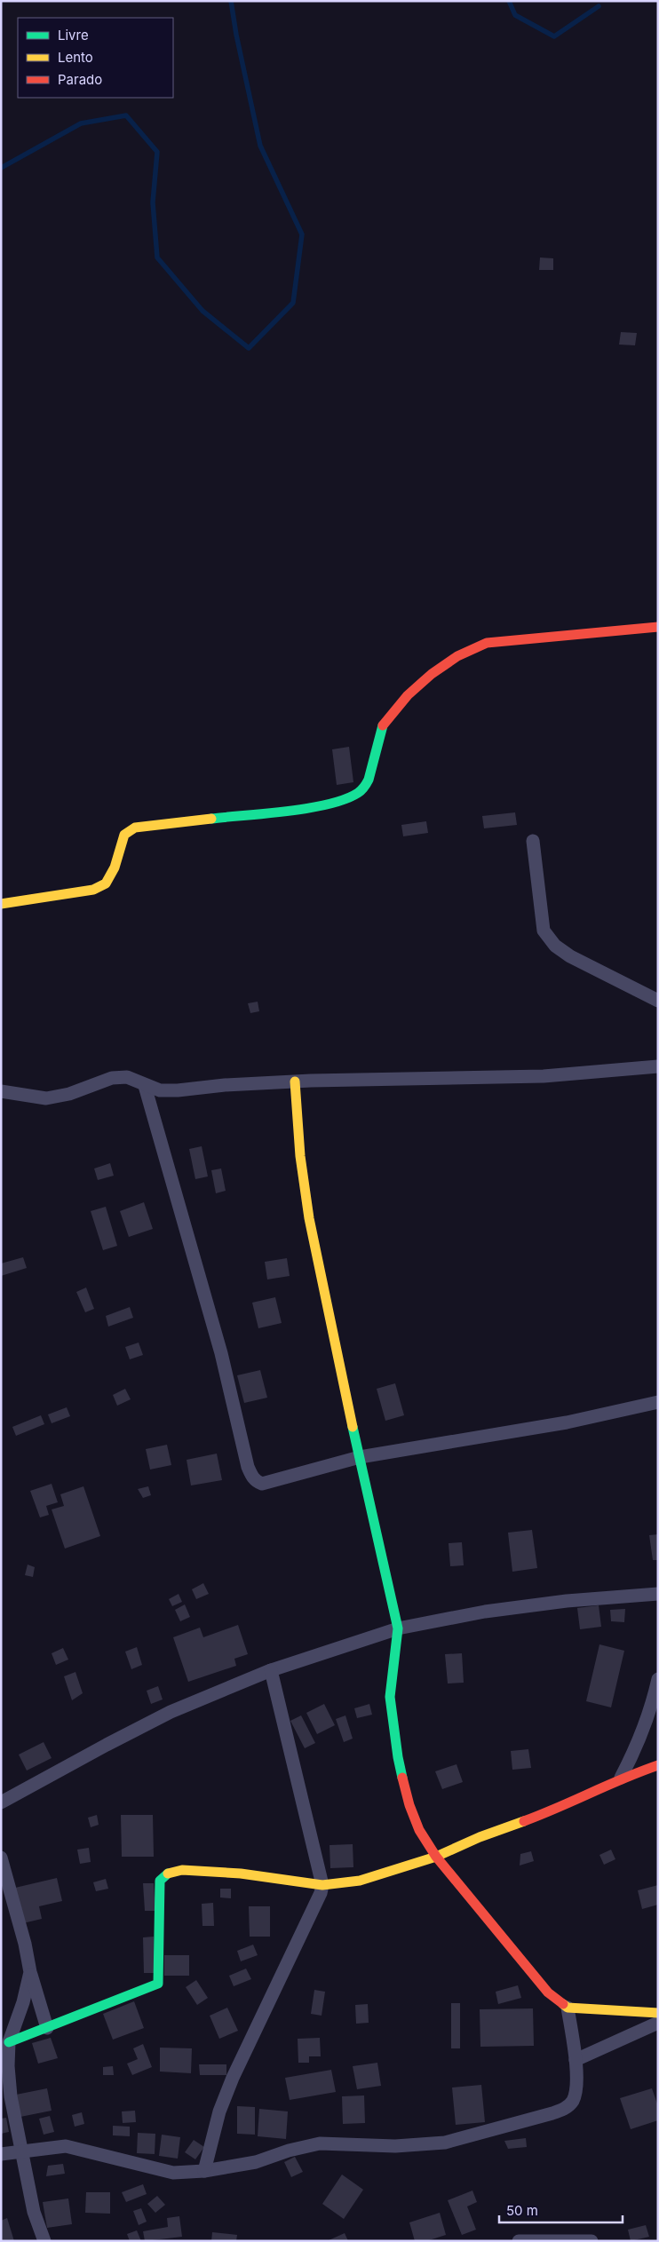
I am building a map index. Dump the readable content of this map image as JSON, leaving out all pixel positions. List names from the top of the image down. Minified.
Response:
{"legend":["Livre","Lento","Parado"],"scale_bar":"50 m"}
